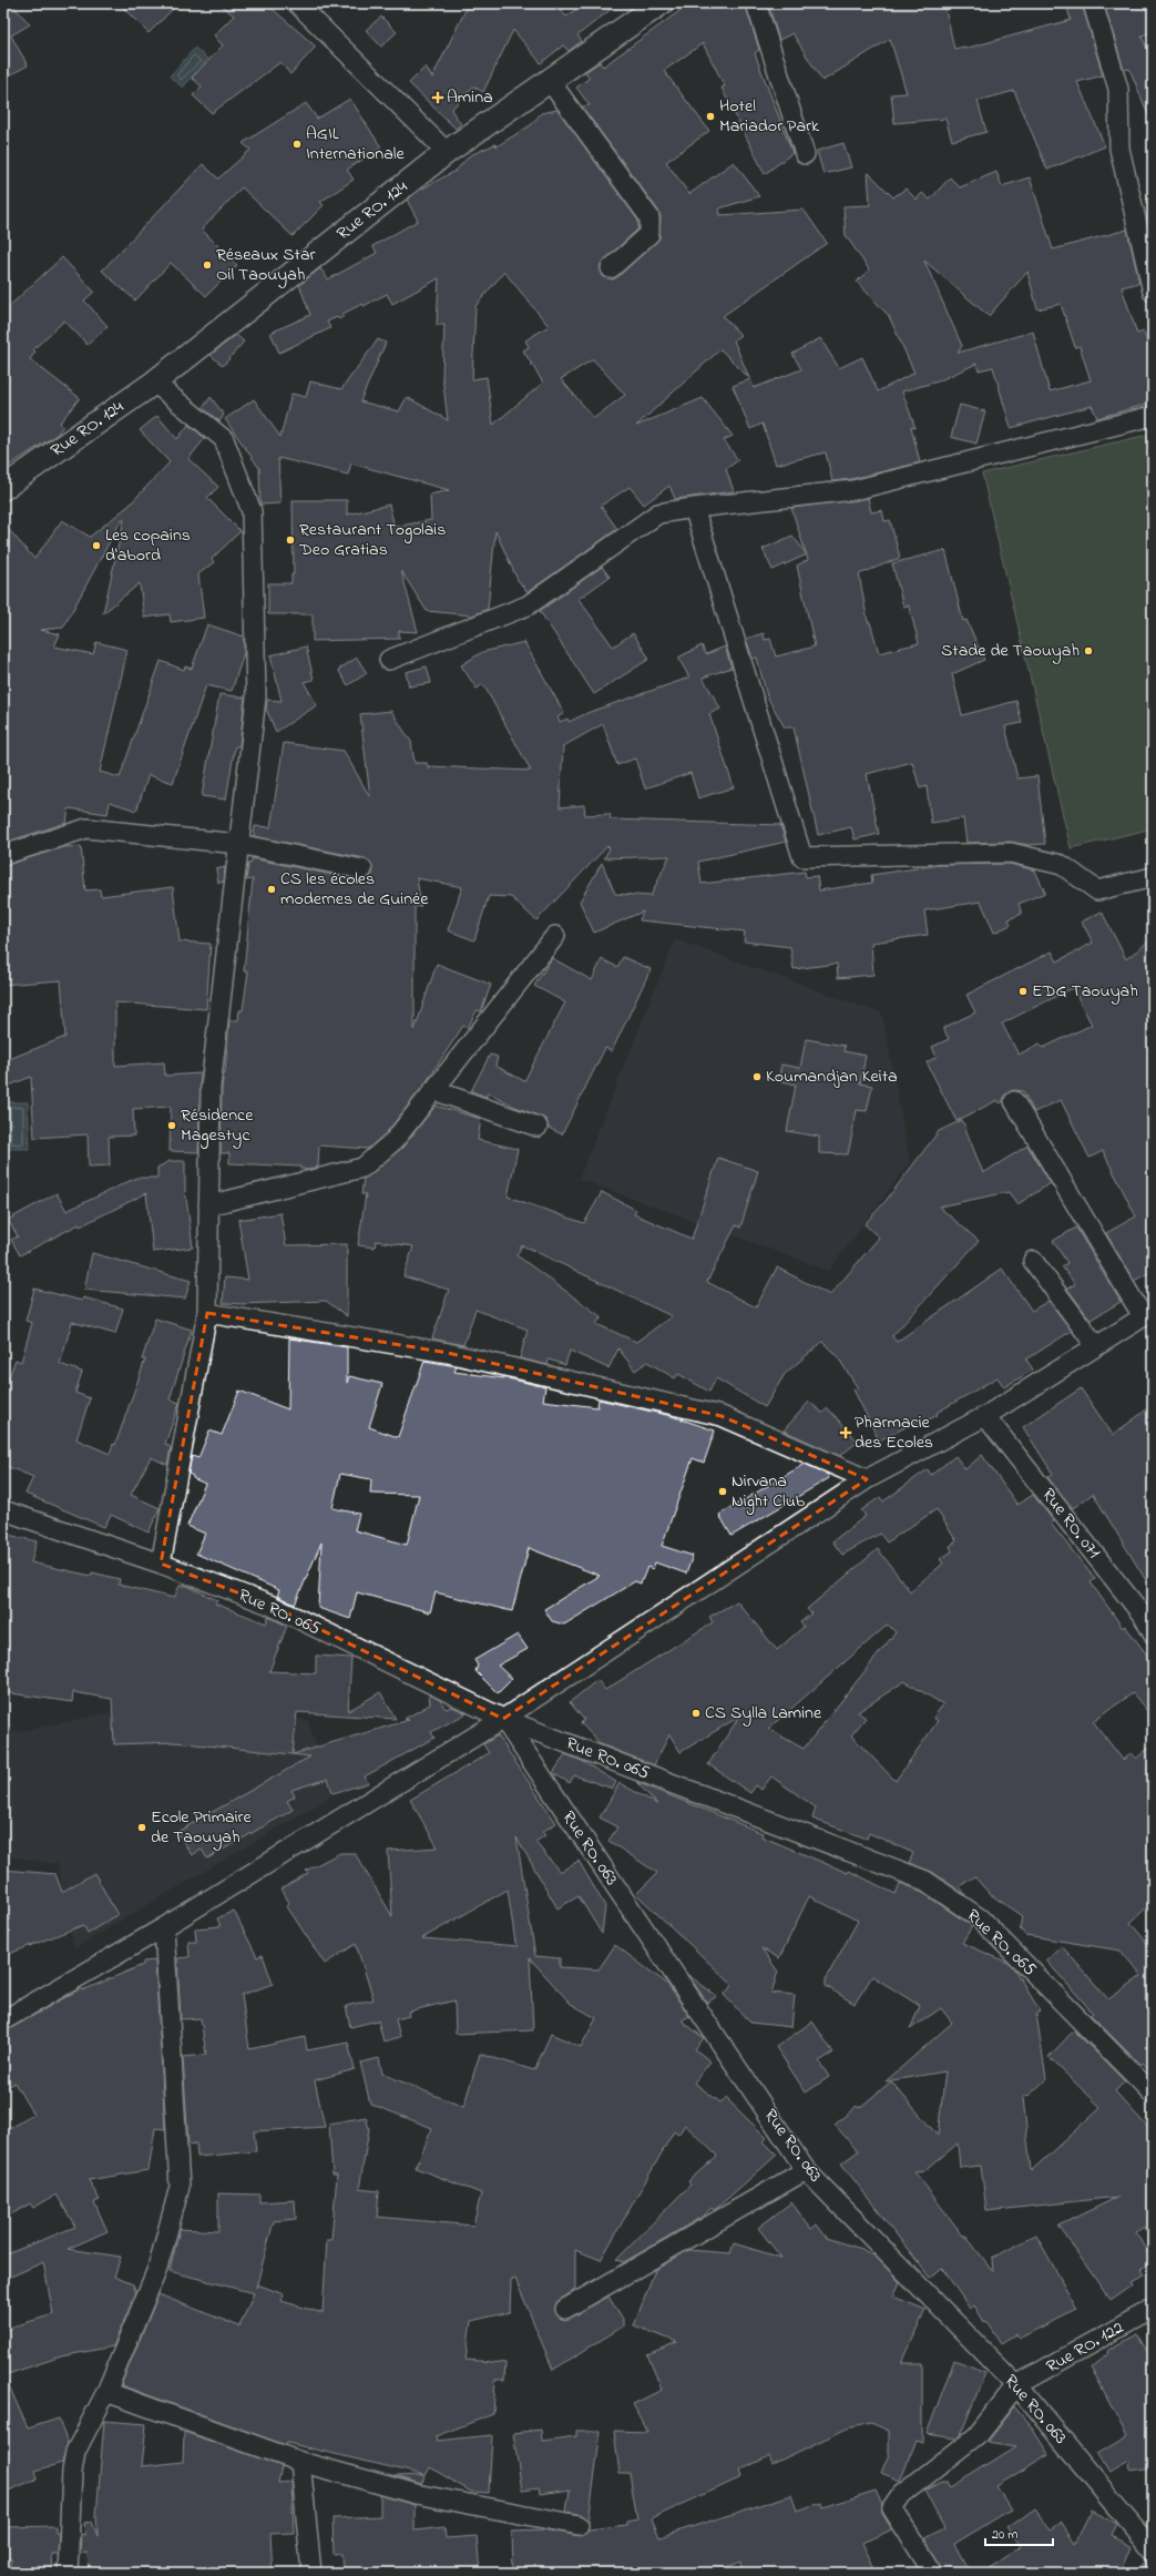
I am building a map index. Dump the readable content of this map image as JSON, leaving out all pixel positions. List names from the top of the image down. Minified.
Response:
{"streets":{"street":["Rue RO. 124","Rue RO. 071","Rue RO. 065","Rue RO. 063","Rue RO. 122"]},"crossings":[["Rue RO. 065","Rue RO. 063"],["Rue RO. 063","Rue RO. 122"]],"places":{"health":["Amina","Pharmacie des Ecoles"],"other":["Hotel Mariador Park","AGIL Internationale","Réseaux Star Oil Taouyah","Restaurant Togolais Deo Gratias","Les copains d'abord","Stade de Taouyah","CS les écoles modernes de Guinée","EDG Taouyah","Koumandjan Keita","Résidence Magestyc","Nirvana Night Club","CS Sylla Lamine","Ecole Primaire de Taouyah"]},"scale_bar":"20 m"}
